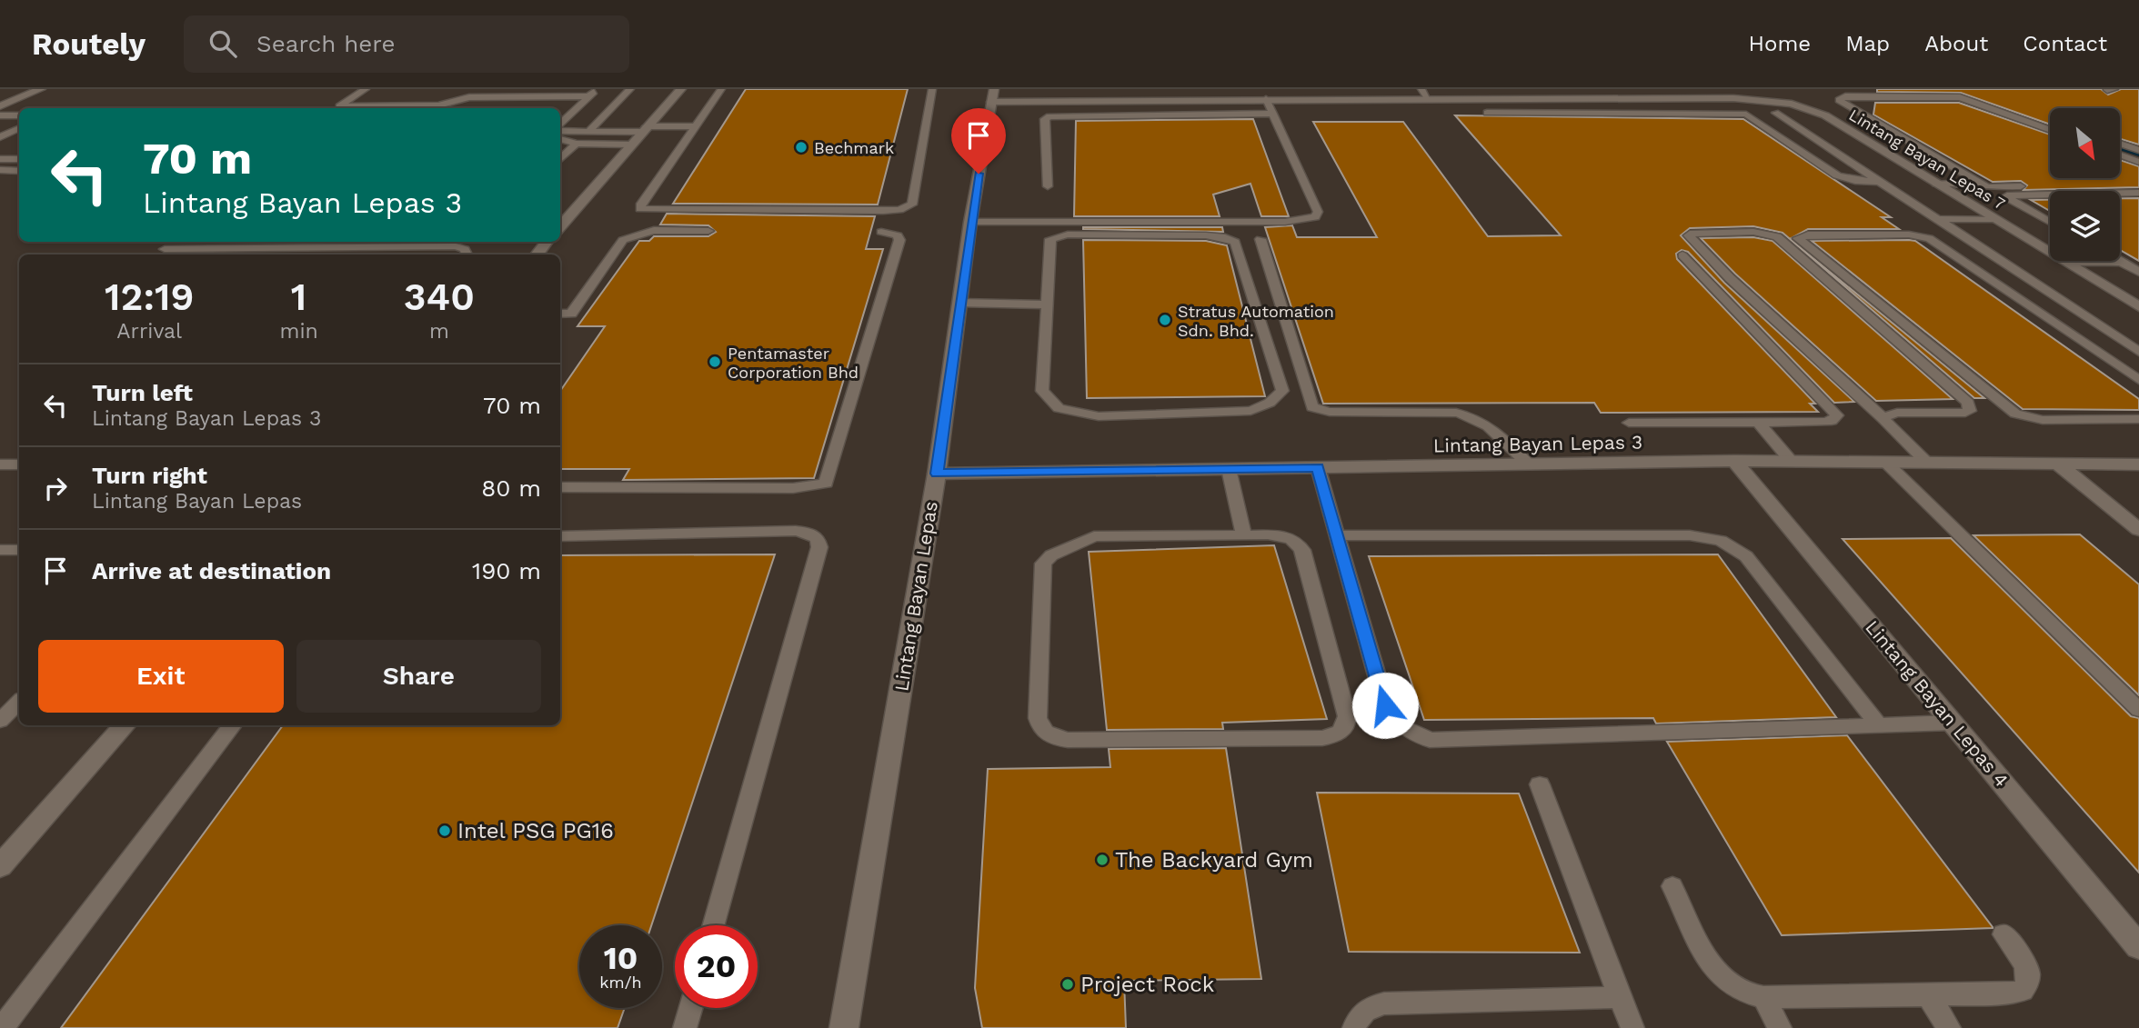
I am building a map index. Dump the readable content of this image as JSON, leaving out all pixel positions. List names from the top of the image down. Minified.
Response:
{"streets":{"street":["Lintang Bayan Lepas 7","Lintang Bayan Lepas 3","Lintang Bayan Lepas","Lintang Bayan Lepas 4"]},"crossings":[["Lintang Bayan Lepas 7","Lintang Bayan Lepas"],["Lintang Bayan Lepas 3","Lintang Bayan Lepas"],["Lintang Bayan Lepas 3","Lintang Bayan Lepas 4"]],"places":["Bechmark","Stratus Automation Sdn. Bhd.","Pentamaster Corporation Bhd","Intel PSG PG16","The Backyard Gym","Project Rock"],"north":"bottom right","page":{"header":"Routely","search":"Search here","nav":["Home","Map","About","Contact"],"turn":["70 m","Lintang Bayan Lepas 3"],"eta":["12:19","Arrival","1","min","340","m"],"list":[{"name":"Turn left","note":"Lintang Bayan Lepas 3","value":"70 m"},{"name":"Turn right","note":"Lintang Bayan Lepas","value":"80 m"},{"name":"Arrive at destination","value":"190 m"}],"buttons":["Exit","Share"],"speed":"10 km/h","limit":"20"}}
